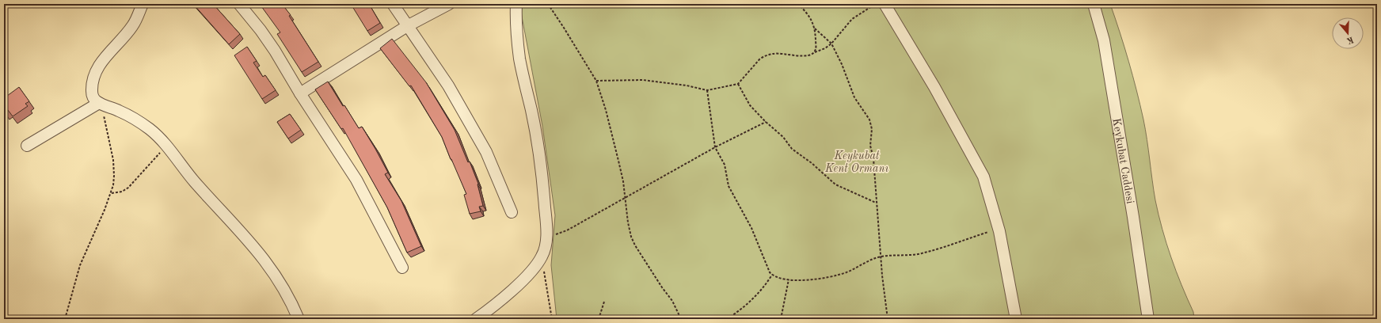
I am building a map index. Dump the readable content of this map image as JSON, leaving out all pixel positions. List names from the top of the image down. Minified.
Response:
{"streets":{"street":["Keykubat Caddesi"]},"parks":["Keykubat Kent Ormanı"],"north":"bottom"}
